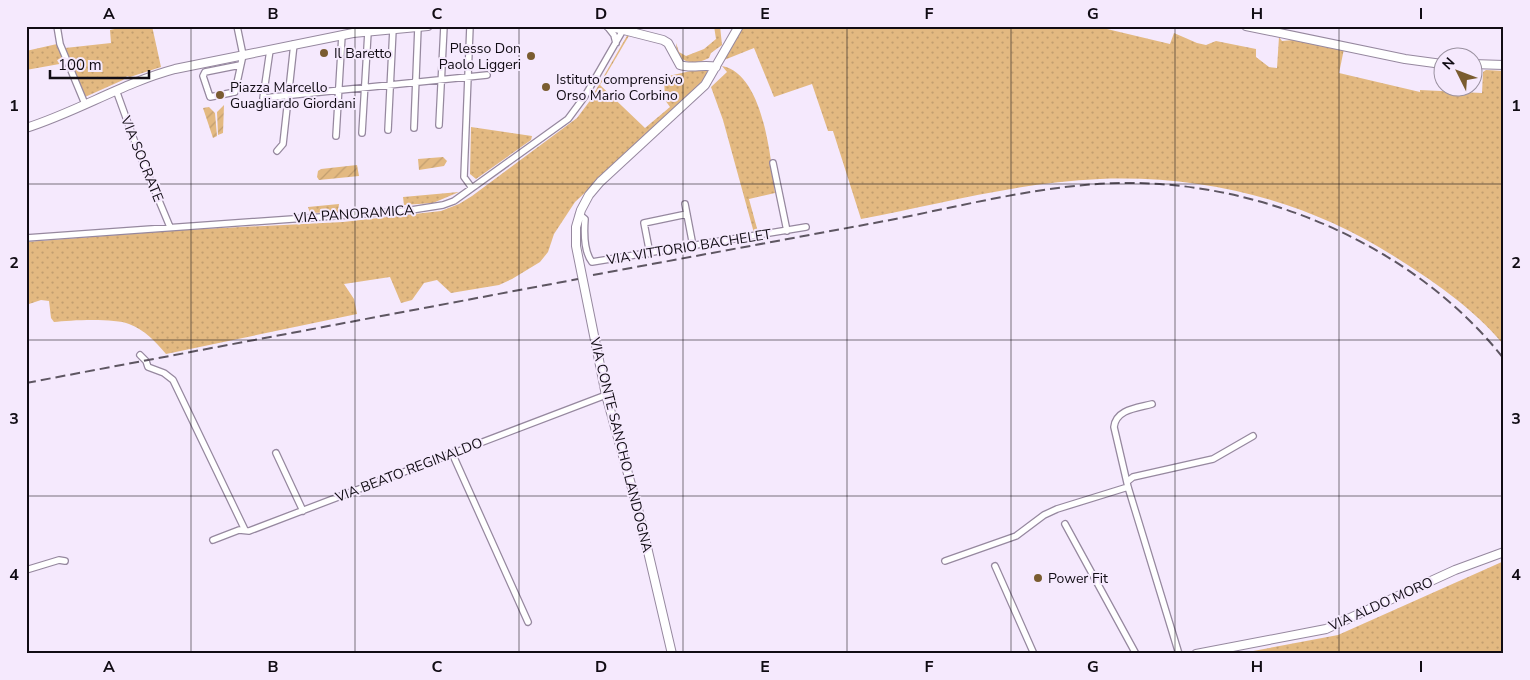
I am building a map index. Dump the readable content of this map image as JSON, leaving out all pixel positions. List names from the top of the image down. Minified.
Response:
{"streets":{"main road":["VIA CONTE SANCHO LANDOGNA","VIA ALDO MORO"],"street":["VIA SOCRATE","VIA PANORAMICA","VIA VITTORIO BACHELET","VIA BEATO REGINALDO"]},"crossings":[["VIA SOCRATE","VIA PANORAMICA"],["VIA VITTORIO BACHELET","VIA CONTE SANCHO LANDOGNA"],["VIA CONTE SANCHO LANDOGNA","VIA BEATO REGINALDO"]],"places":["Il Baretto","Plesso Don Paolo Liggeri","Istituto comprensivo Orso Mario Corbino","Piazza Marcello Guagliardo Giordani","Power Fit"],"scale_bar":"100 m","north":"top left","grid":{"columns":["A","B","C","D","E","F","G","H","I"],"rows":["1","2","3","4"]}}
